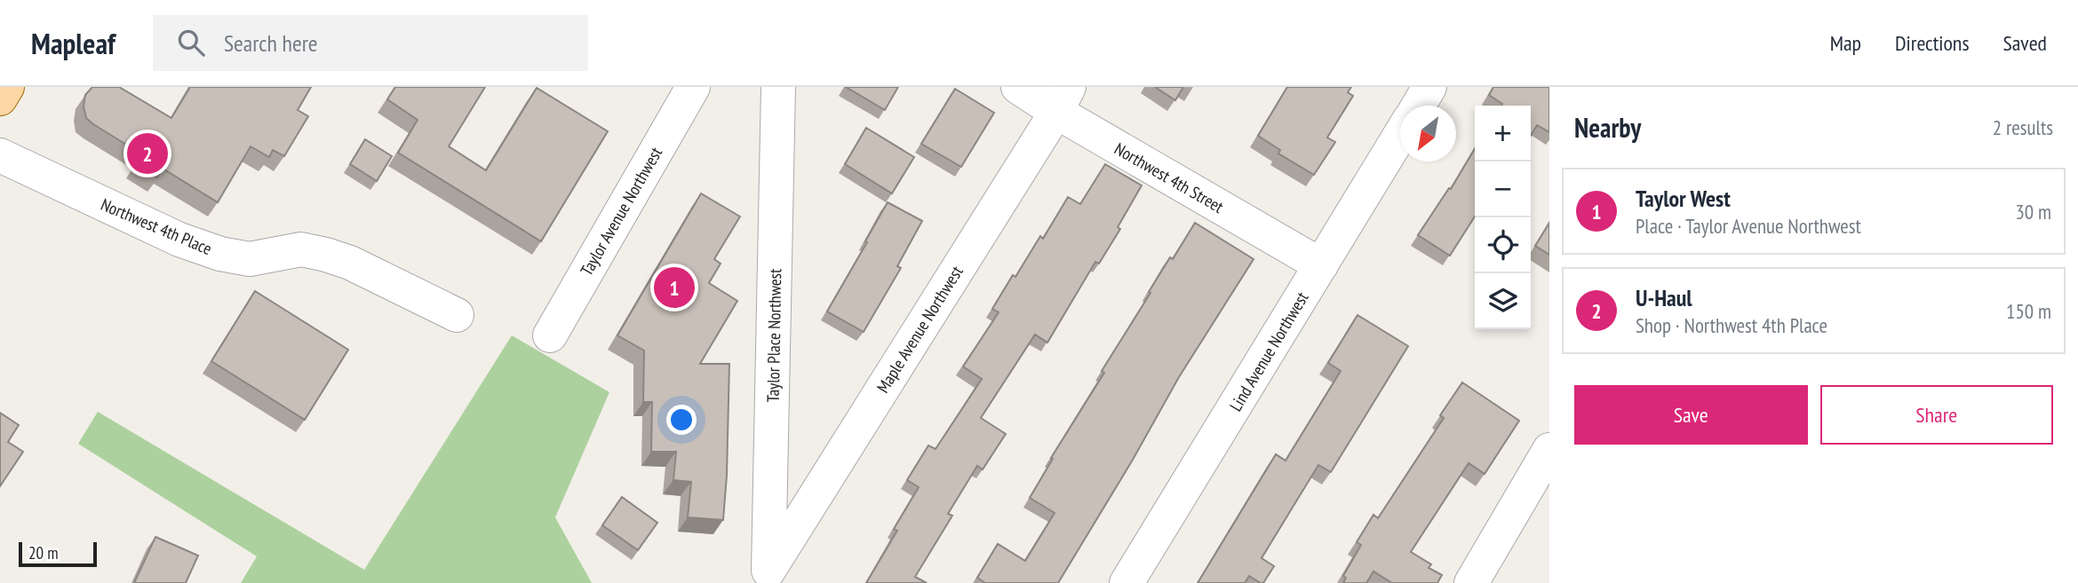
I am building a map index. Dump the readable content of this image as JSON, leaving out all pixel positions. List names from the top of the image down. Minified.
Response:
{"streets":{"street":["Northwest 4th Street","Taylor Avenue Northwest","Northwest 4th Place","Maple Avenue Northwest","Taylor Place Northwest","Lind Avenue Northwest"]},"crossings":[["Northwest 4th Street","Maple Avenue Northwest"],["Northwest 4th Street","Lind Avenue Northwest"],["Maple Avenue Northwest","Taylor Place Northwest"]],"scale_bar":"20 m","north":"bottom left","page":{"header":"Mapleaf","search":"Search here","nav":["Map","Directions","Saved"],"heading":["Nearby","2 results"],"map_buttons":["+","−"],"pins":["2","1"],"list":[{"mark":"1","name":"Taylor West","note":"Place · Taylor Avenue Northwest","value":"30 m"},{"mark":"2","name":"U-Haul","note":"Shop · Northwest 4th Place","value":"150 m"}],"buttons":["Save","Share"],"scale":"20 m"}}
